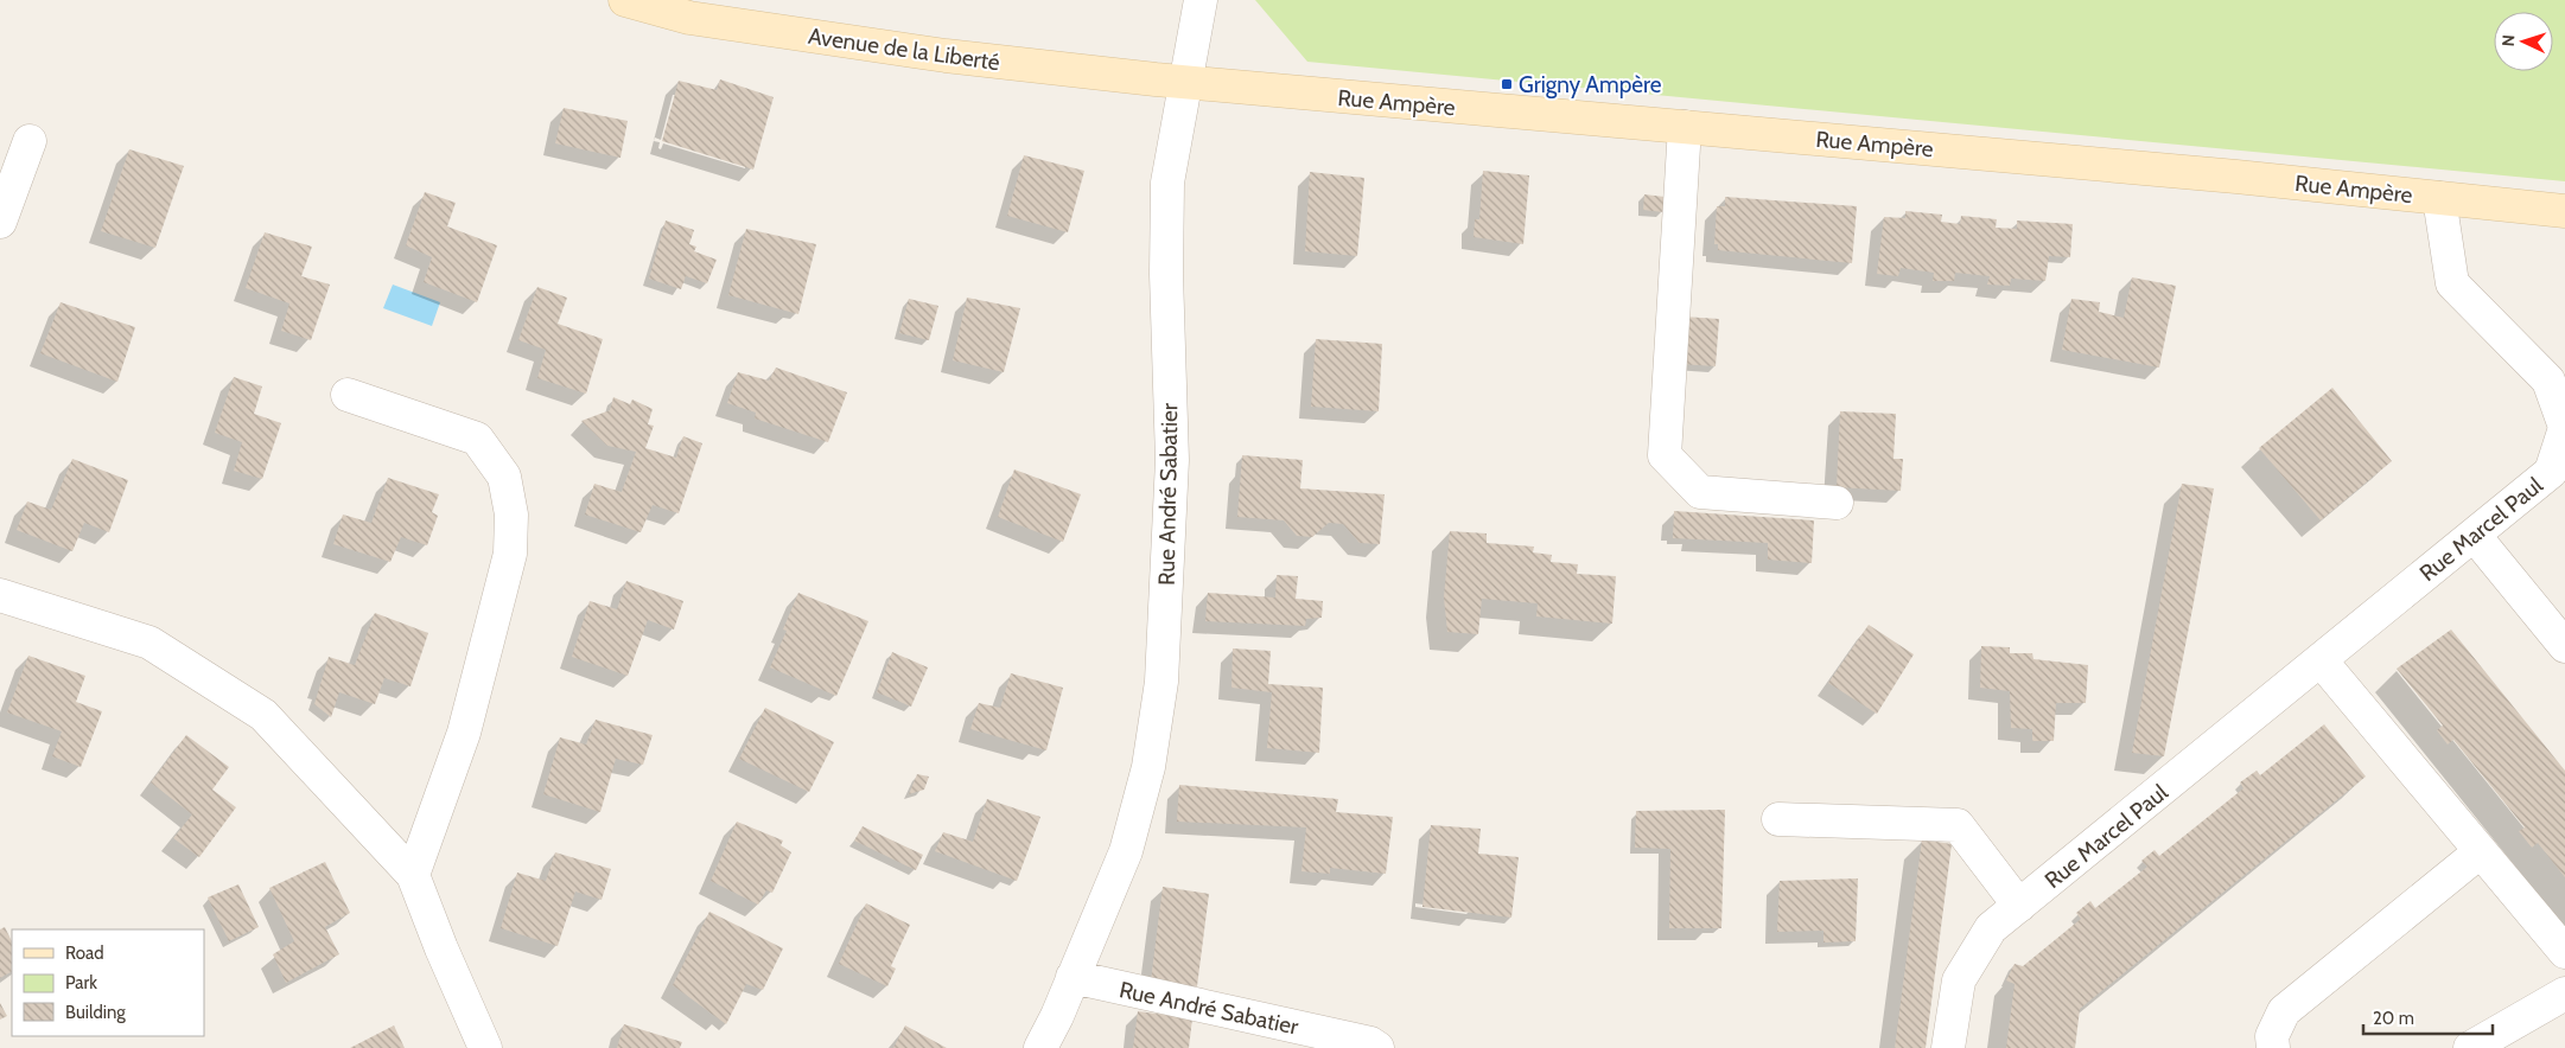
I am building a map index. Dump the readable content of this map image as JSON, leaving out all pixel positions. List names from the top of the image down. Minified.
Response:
{"streets":{"street":["Avenue de la Liberté","Rue Ampère","Rue André Sabatier","Rue Marcel Paul"]},"crossings":[["Avenue de la Liberté","Rue Ampère"],["Avenue de la Liberté","Rue André Sabatier"],["Rue Ampère","Rue André Sabatier"],["Rue Ampère","Rue Marcel Paul"]],"places":{"transit":["Grigny Ampère"]},"legend":["Road","Park","Building"],"scale_bar":"20 m","north":"left"}
